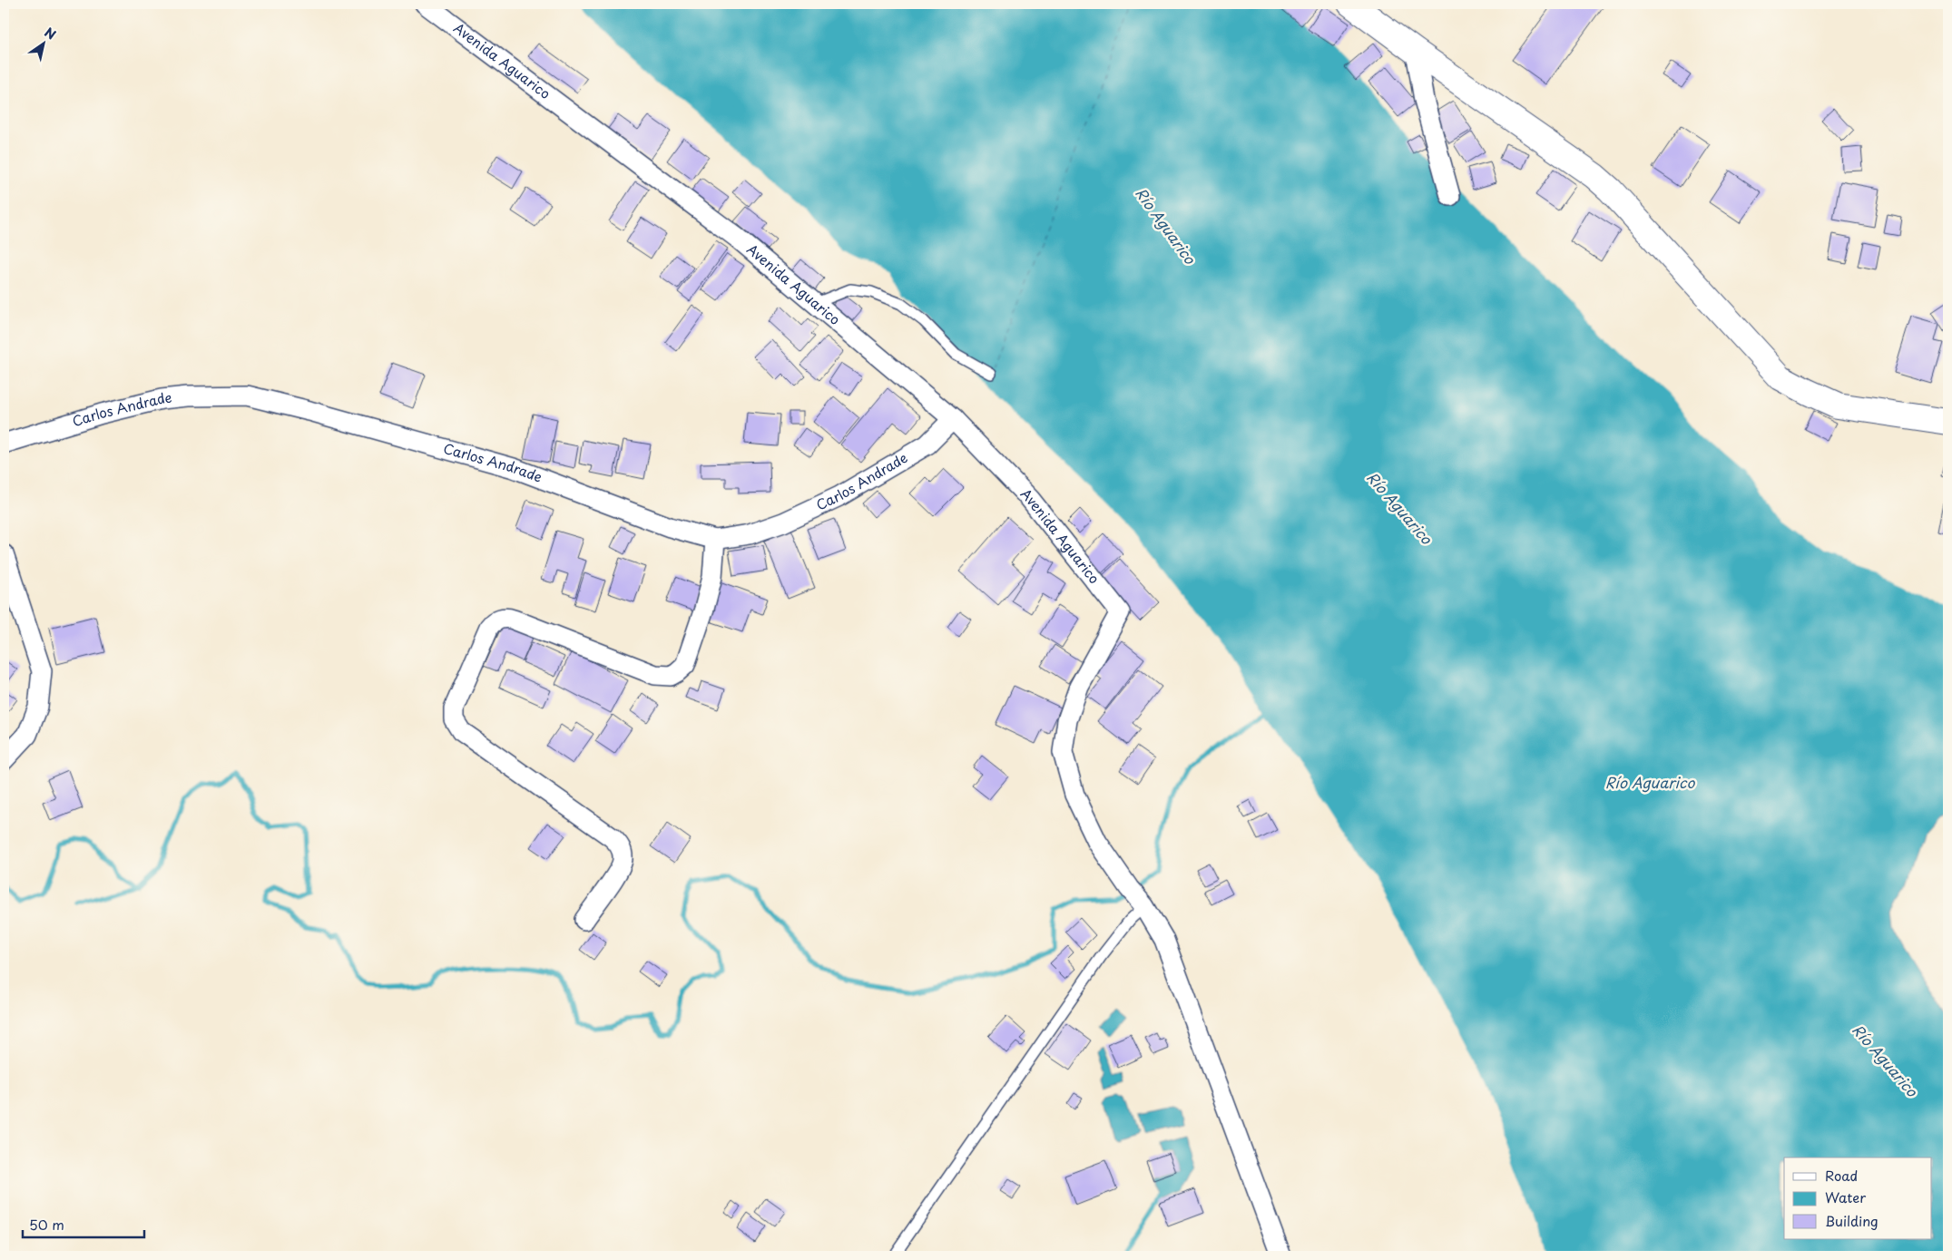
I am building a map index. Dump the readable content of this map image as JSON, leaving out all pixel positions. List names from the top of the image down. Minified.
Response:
{"streets":{"street":["Avenida Aguarico","Carlos Andrade"]},"crossings":[["Avenida Aguarico","Carlos Andrade"]],"water":["Río Aguarico"],"legend":["Road","Water","Building"],"scale_bar":"50 m","north":"top right"}
